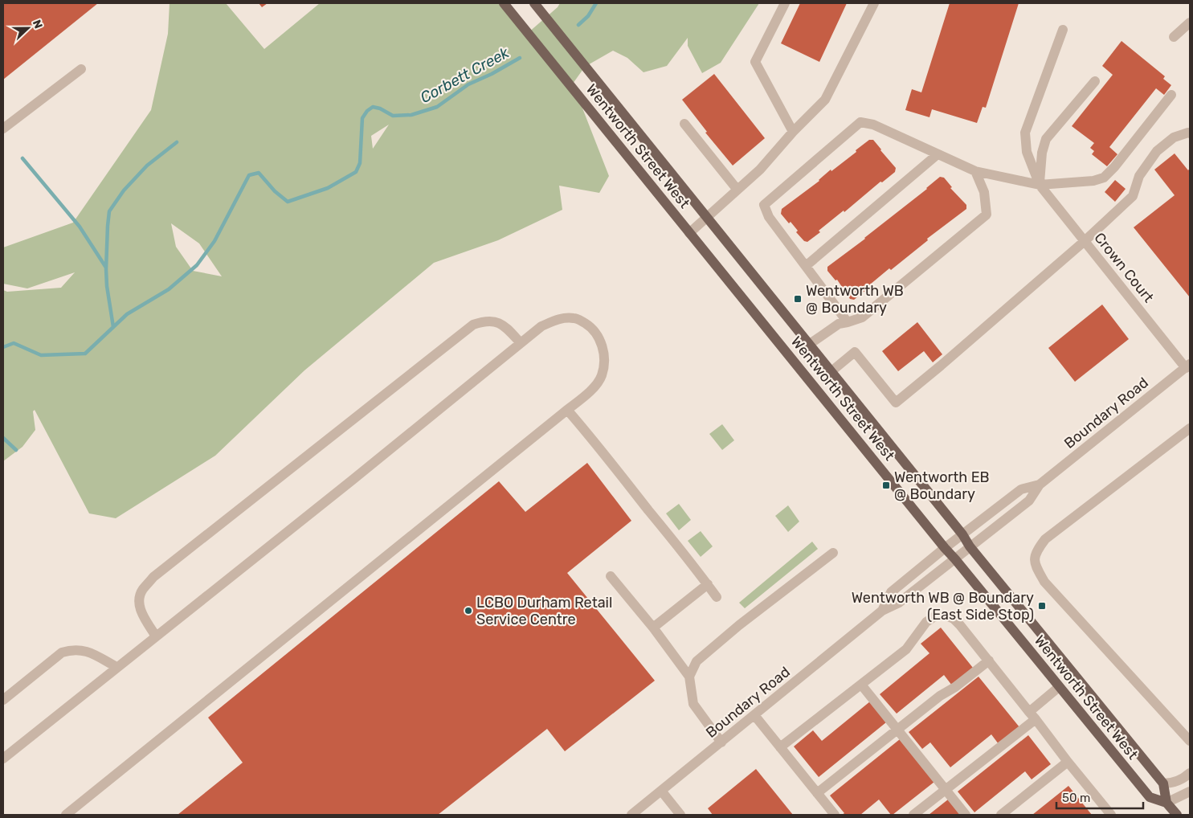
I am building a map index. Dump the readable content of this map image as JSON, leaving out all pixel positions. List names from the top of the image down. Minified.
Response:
{"streets":{"main road":["Wentworth Street West"],"street":["Crown Court","Boundary Road"]},"crossings":[["Wentworth Street West","Boundary Road"],["Crown Court","Boundary Road"]],"water":["Corbett Creek"],"places":{"transit":["Wentworth WB @ Boundary","Wentworth EB @ Boundary","Wentworth WB @ Boundary (East Side Stop)"],"other":["LCBO Durham Retail Service Centre"]},"scale_bar":"50 m","north":"right"}
